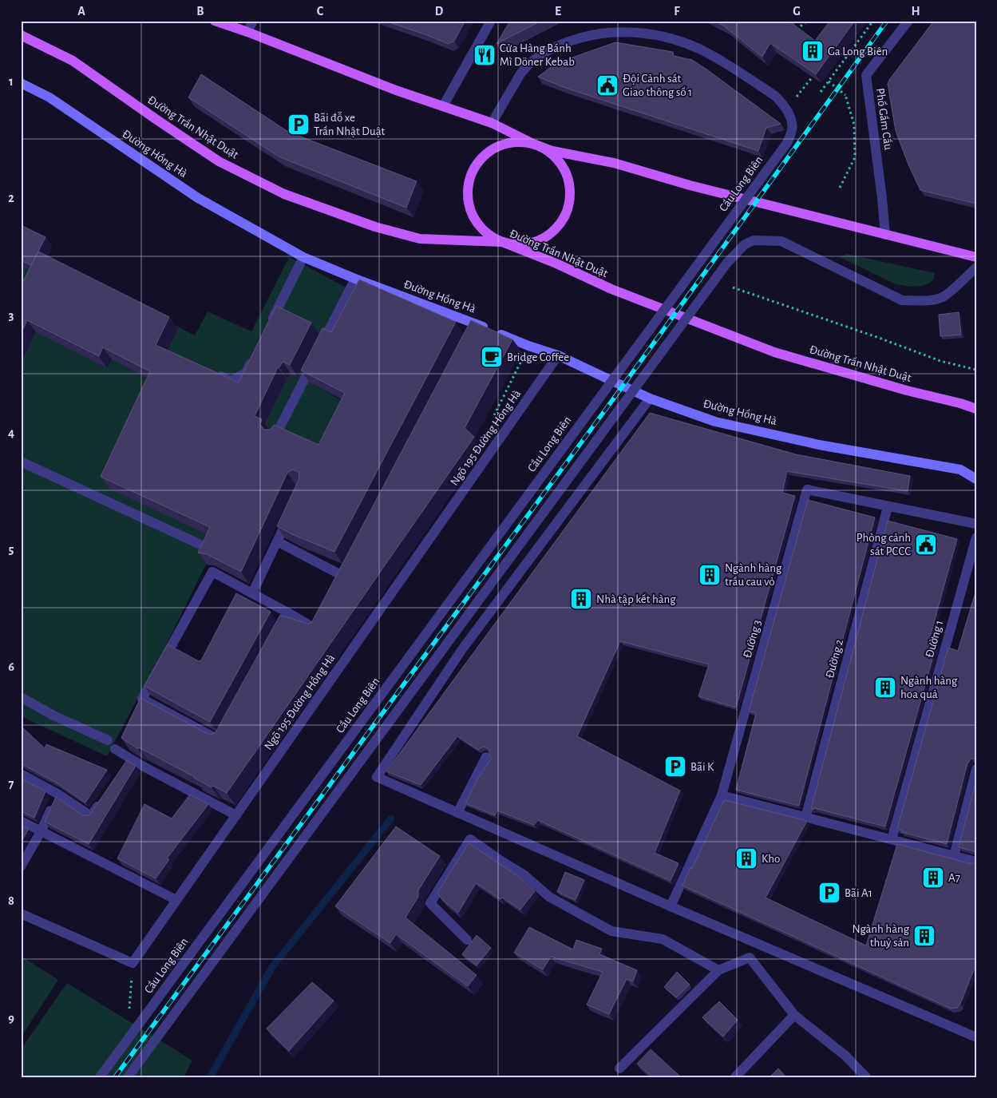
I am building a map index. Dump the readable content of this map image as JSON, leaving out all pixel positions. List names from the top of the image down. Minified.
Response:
{"streets":{"main road":["Đường Trần Nhật Duật"],"street":["Phố Gầm Cầu","Đường Hồng Hà","Cầu Long Biên","Ngõ 195 Đường Hồng Hà","Đường 3","Đường 1","Đường 2"]},"crossings":[["Đường Hồng Hà","Ngõ 195 Đường Hồng Hà"],["Đường 3","Đường 2"]],"places":{"building":["Ga Long Biên","Ngành hàng trầu cau vỏ","Nhà tập kết hàng","Ngành hàng hoa quả","Kho","A7","Ngành hàng thuỷ sản"],"restaurant":["Cửa Hàng Bánh Mì Döner Kebab"],"public building":["Đội Cảnh sát Giao thông số 1","Phòng cảnh sát PCCC"],"parking":["Bãi đỗ xe Trần Nhật Duật","Bãi K","Bãi A1"],"cafe":["Bridge Coffee"]},"grid":{"columns":["A","B","C","D","E","F","G","H"],"rows":["1","2","3","4","5","6","7","8","9"]}}
